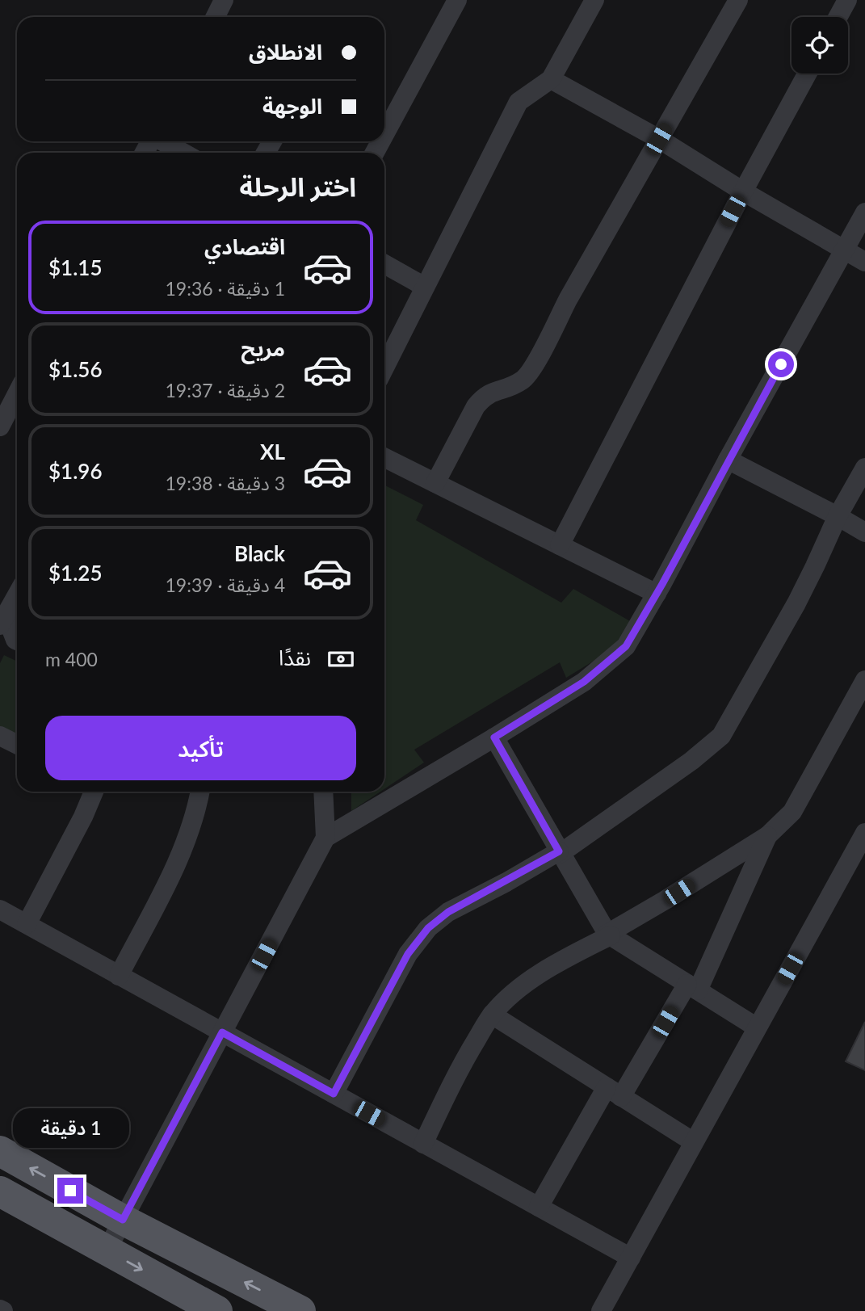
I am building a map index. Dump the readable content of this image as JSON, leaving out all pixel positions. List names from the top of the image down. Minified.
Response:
{"page":{"banner":["الانطلاق","الوجهة"],"heading":"اختر الرحلة","list":[{"name":"اقتصادي","note":"1 دقيقة · 19:36","value":"$1.15"},{"name":"مريح","note":"2 دقيقة · 19:37","value":"$1.56"},{"name":"XL","note":"3 دقيقة · 19:38","value":"$1.96"},{"name":"Black","note":"4 دقيقة · 19:39","value":"$1.25"}],"pay":["نقدًا","400 m"],"buttons":"تأكيد","bubble":"1 دقيقة"}}
